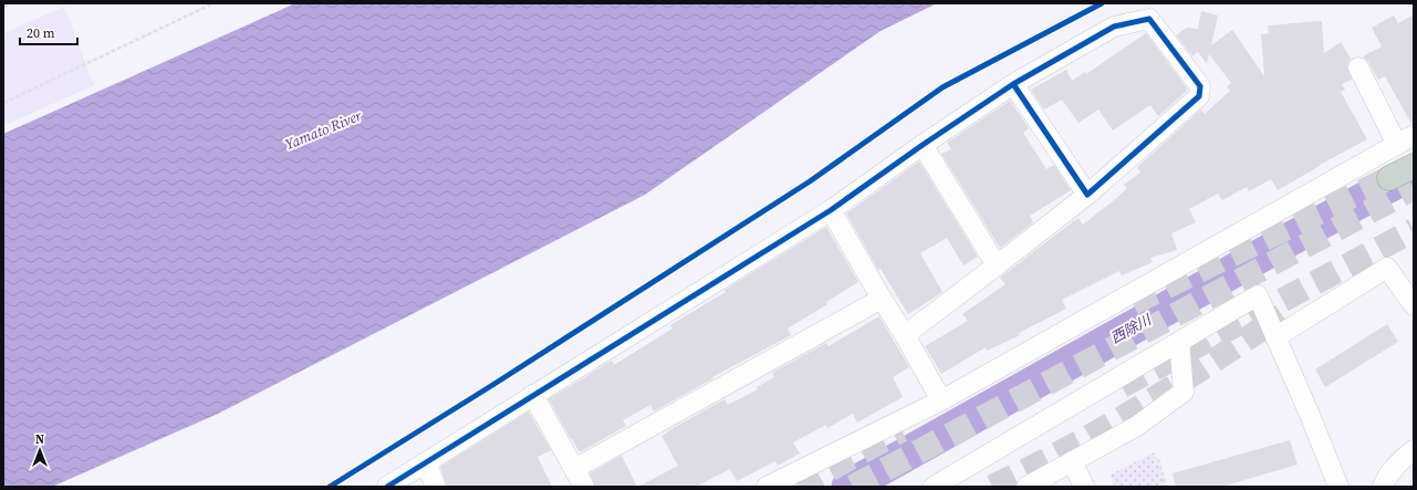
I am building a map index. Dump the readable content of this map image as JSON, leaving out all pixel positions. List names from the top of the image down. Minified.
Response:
{"water":["Yamato River","西除川"],"scale_bar":"20 m","north":"top"}
